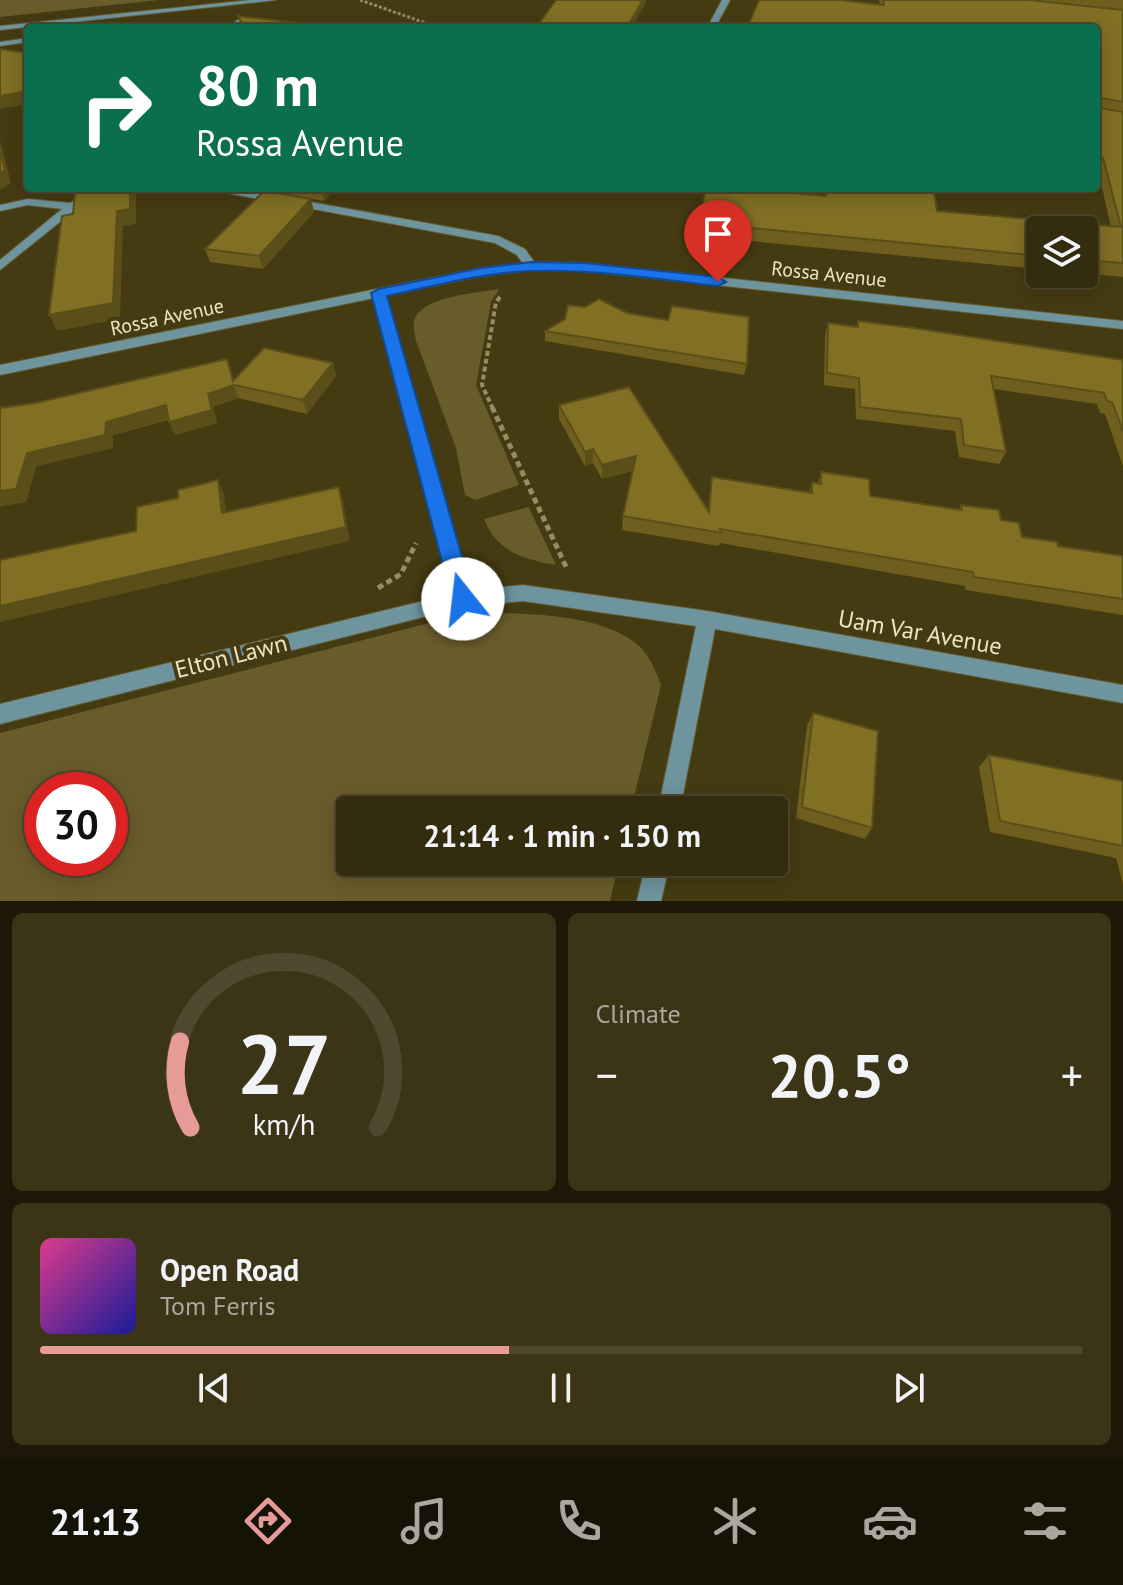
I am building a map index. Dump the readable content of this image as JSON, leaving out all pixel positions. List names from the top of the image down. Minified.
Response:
{"streets":{"street":["Rossa Avenue","Uam Var Avenue","Elton Lawn"]},"crossings":[["Uam Var Avenue","Elton Lawn"]],"page":{"turn":["80 m","Rossa Avenue"],"limit":"30","trip":"21:14 · 1 min · 150 m","tile":"Climate","heat":["−","20.5°","+"],"song":["Open Road","Tom Ferris"],"tabs":"21:13","gauge":["27","km/h"]}}
